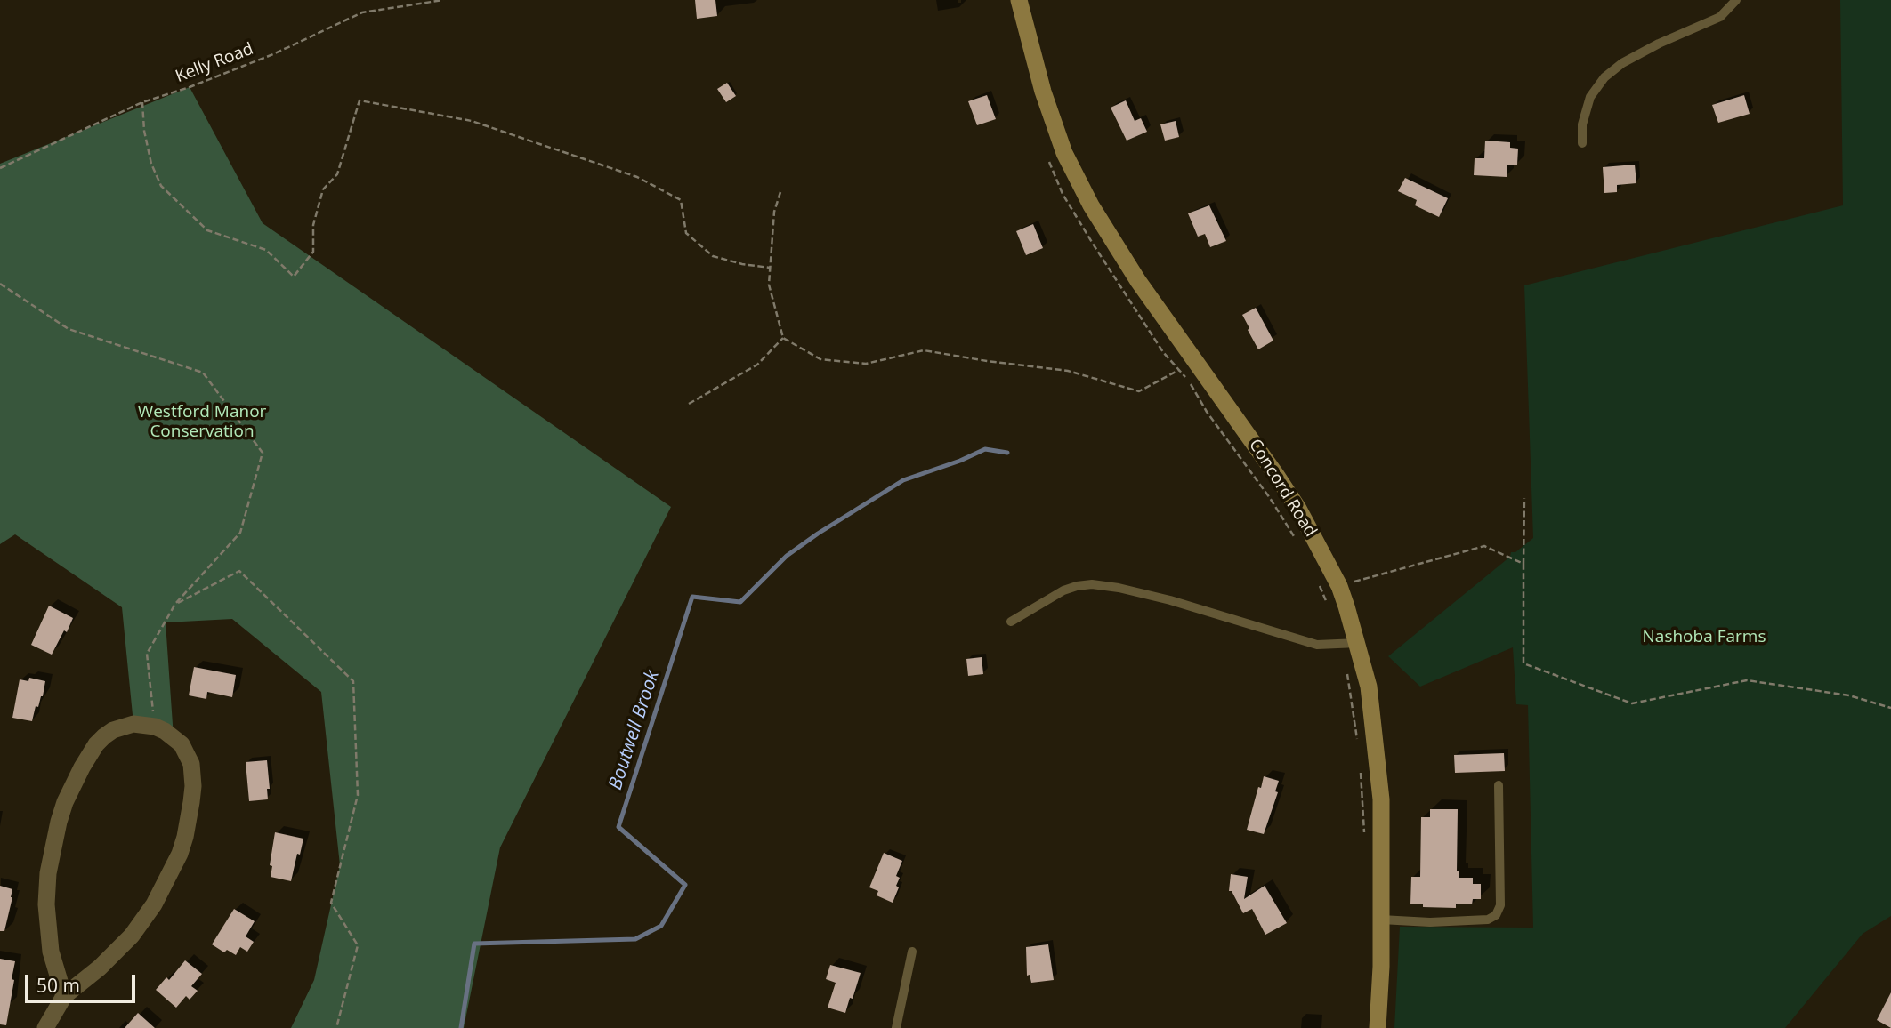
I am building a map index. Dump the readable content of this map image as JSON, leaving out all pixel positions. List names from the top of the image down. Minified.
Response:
{"streets":{"main road":["Concord Road"],"path":["Kelly Road"]},"water":["Boutwell Brook"],"parks":["Westford Manor Conservation","Nashoba Farms"],"scale_bar":"50 m"}
